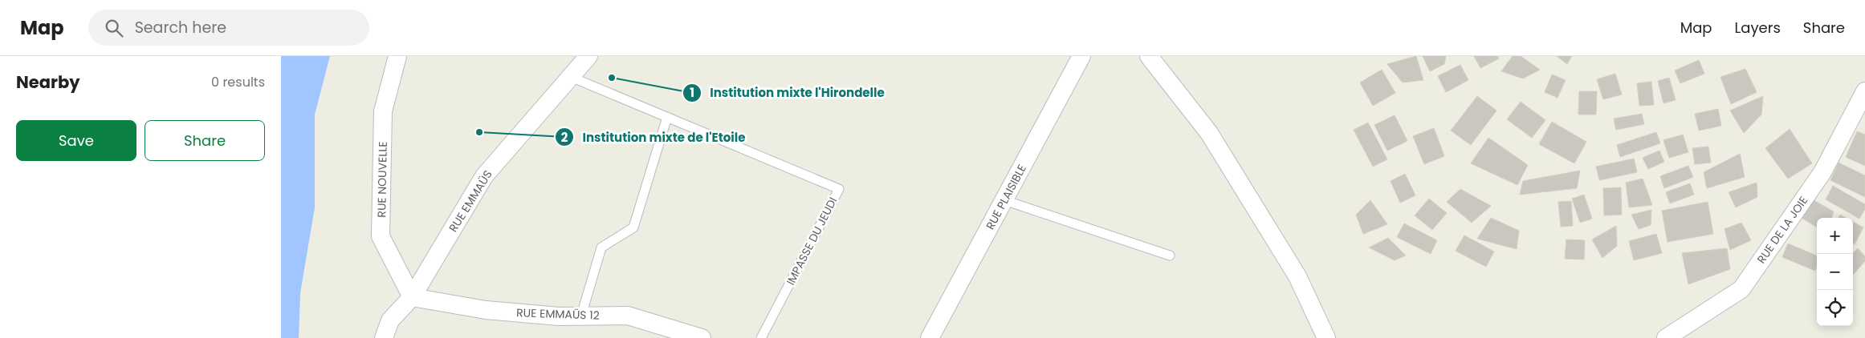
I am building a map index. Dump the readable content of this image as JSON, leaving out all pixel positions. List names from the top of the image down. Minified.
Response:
{"streets":{"street":["RUE NOUVELLE","RUE PLAISIBLE","RUE EMMAÜS","RUE DE LA JOIE","RUE EMMAÜS 12"],"lane":["IMPASSE DU JEUDI"]},"crossings":[["RUE NOUVELLE","RUE EMMAÜS"],["RUE NOUVELLE","RUE EMMAÜS 12"],["RUE EMMAÜS","IMPASSE DU JEUDI"],["RUE EMMAÜS","RUE EMMAÜS 12"]],"places":["Institution mixte l'Hirondelle","Institution mixte de l'Etoile"],"page":{"header":"Map","search":"Search here","nav":["Map","Layers","Share"],"heading":["Nearby","0 results"],"buttons":["Save","Share"],"map_buttons":["+","−"]}}
